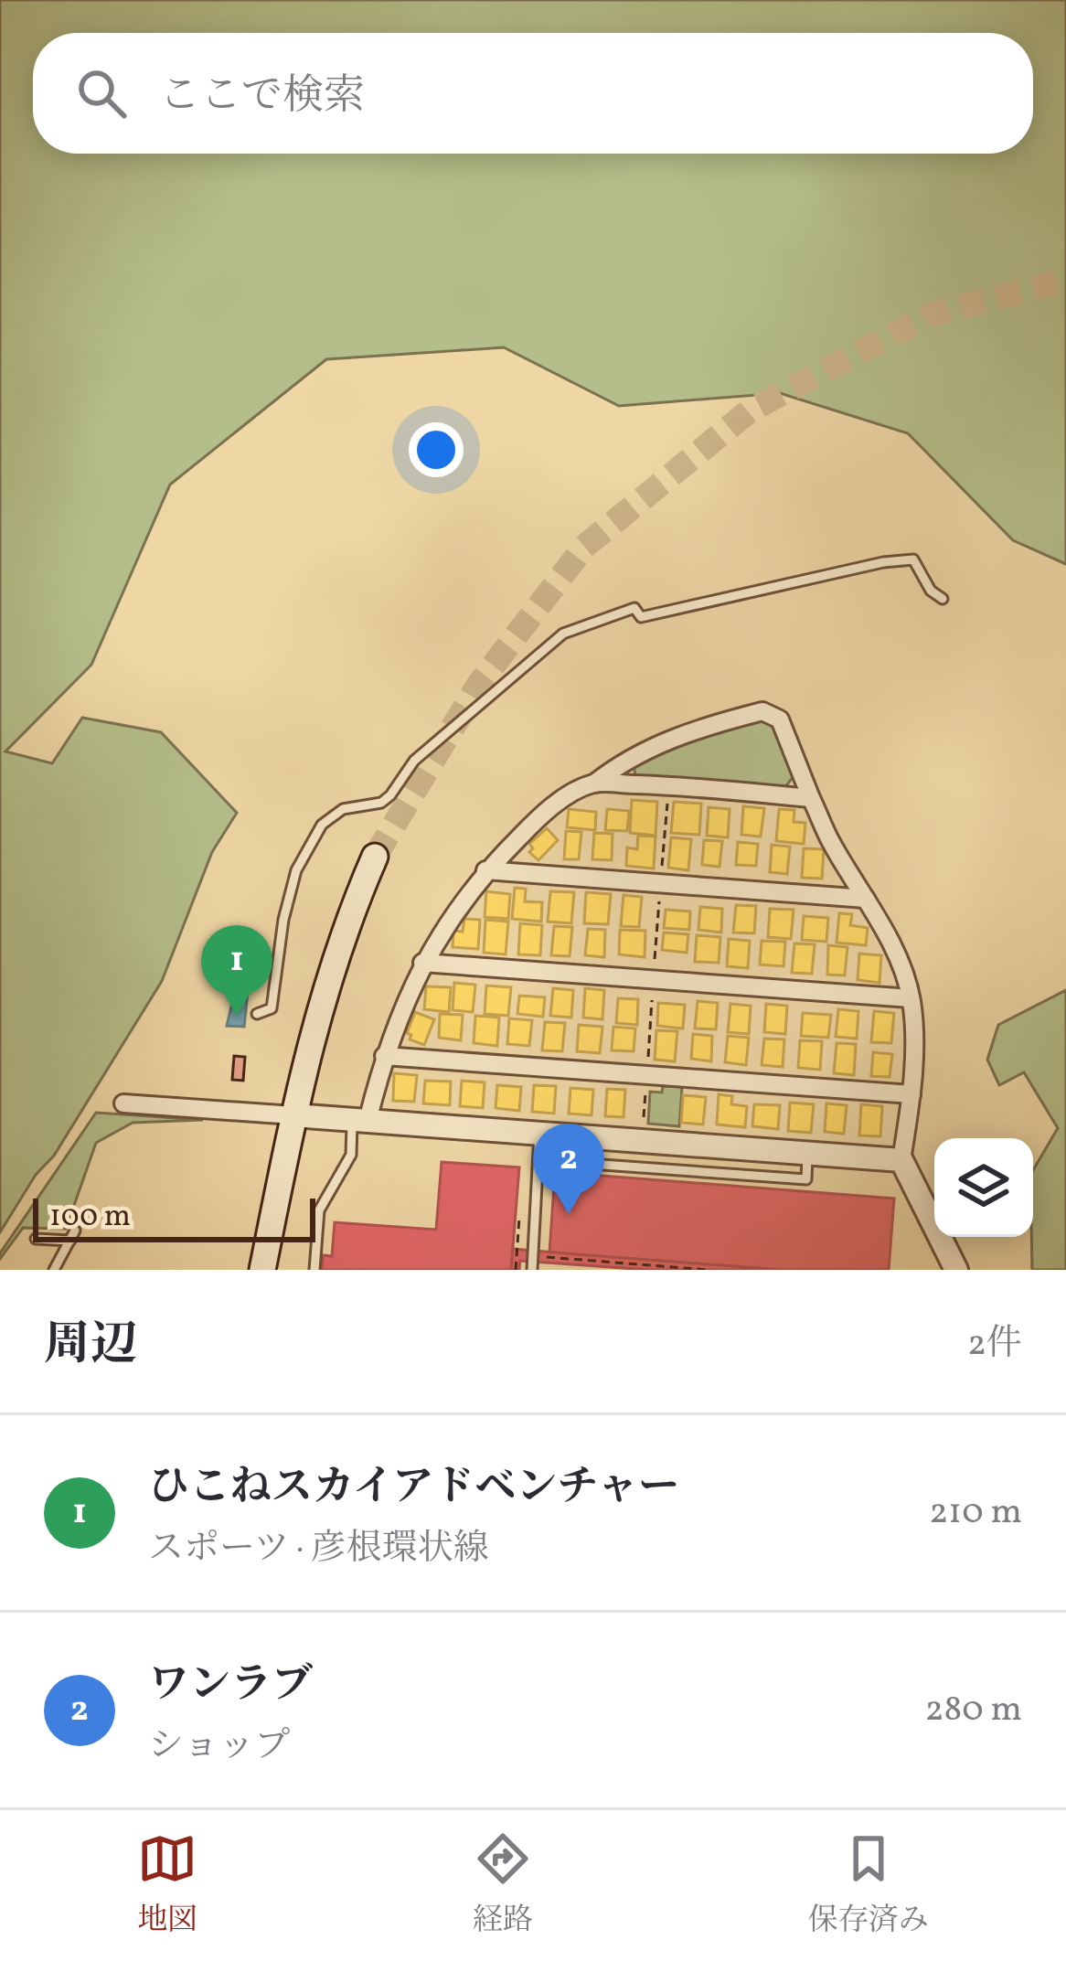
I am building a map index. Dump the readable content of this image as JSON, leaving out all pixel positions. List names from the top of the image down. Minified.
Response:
{"scale_bar":"100 m","page":{"search":"ここで検索","pins":["1","2"],"scale":"100 m","heading":["周辺","2件"],"list":[{"mark":"1","name":"ひこねスカイアドベンチャー","note":"スポーツ · 彦根環状線","value":"210 m"},{"mark":"2","name":"ワンラブ","note":"ショップ","value":"280 m"}],"nav":["地図","経路","保存済み"]}}
